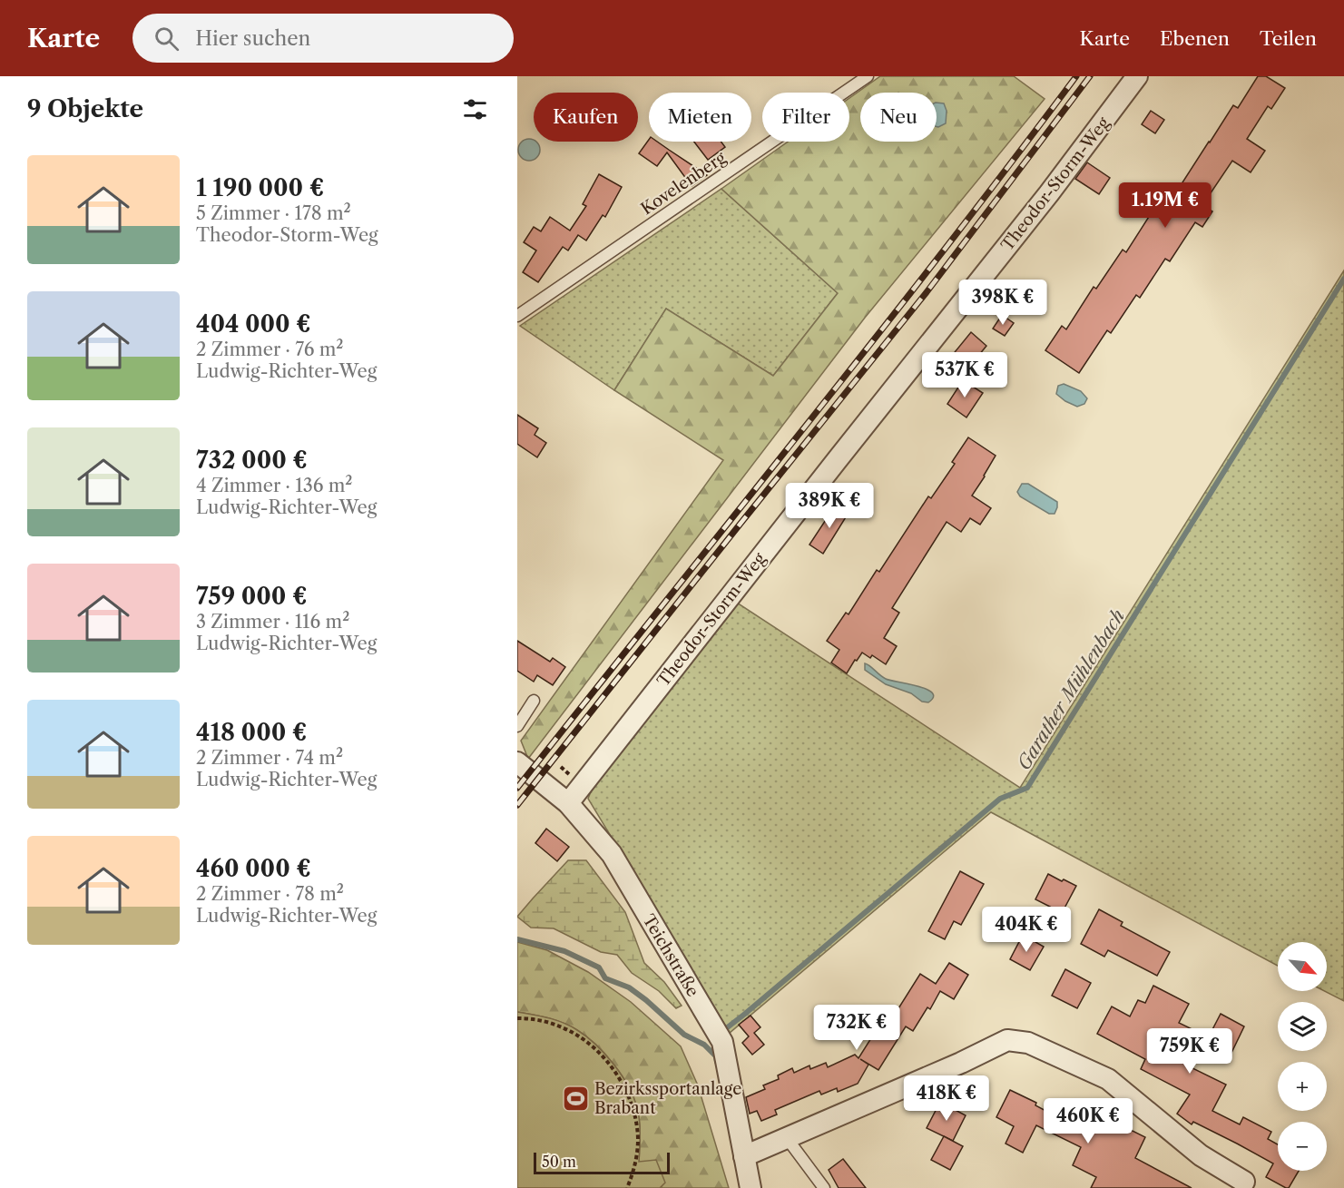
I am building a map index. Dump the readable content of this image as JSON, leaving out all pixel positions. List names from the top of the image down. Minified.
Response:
{"streets":{"street":["Theodor-Storm-Weg","Teichstraße"],"lane":["Kovelenberg"]},"crossings":[["Theodor-Storm-Weg","Teichstraße"]],"water":["Garather Mühlenbach"],"places":{"sports":["Bezirkssportanlage Brabant"]},"scale_bar":"50 m","north":"bottom right","page":{"header":"Karte","search":"Hier suchen","nav":["Karte","Ebenen","Teilen"],"heading":"9 Objekte","chip":["Kaufen","Mieten","Filter","Neu"],"list":[{"name":"1 190 000 €","note":"5 Zimmer · 178 m² · Theodor-Storm-Weg"},{"name":"404 000 €","note":"2 Zimmer · 76 m² · Ludwig-Richter-Weg"},{"name":"732 000 €","note":"4 Zimmer · 136 m² · Ludwig-Richter-Weg"},{"name":"759 000 €","note":"3 Zimmer · 116 m² · Ludwig-Richter-Weg"},{"name":"418 000 €","note":"2 Zimmer · 74 m² · Ludwig-Richter-Weg"},{"name":"460 000 €","note":"2 Zimmer · 78 m² · Ludwig-Richter-Weg"}],"price":["1.19M €","398K €","537K €","389K €","404K €","732K €","759K €","418K €","460K €"],"map_buttons":["+","−"],"scale":"50 m"}}
